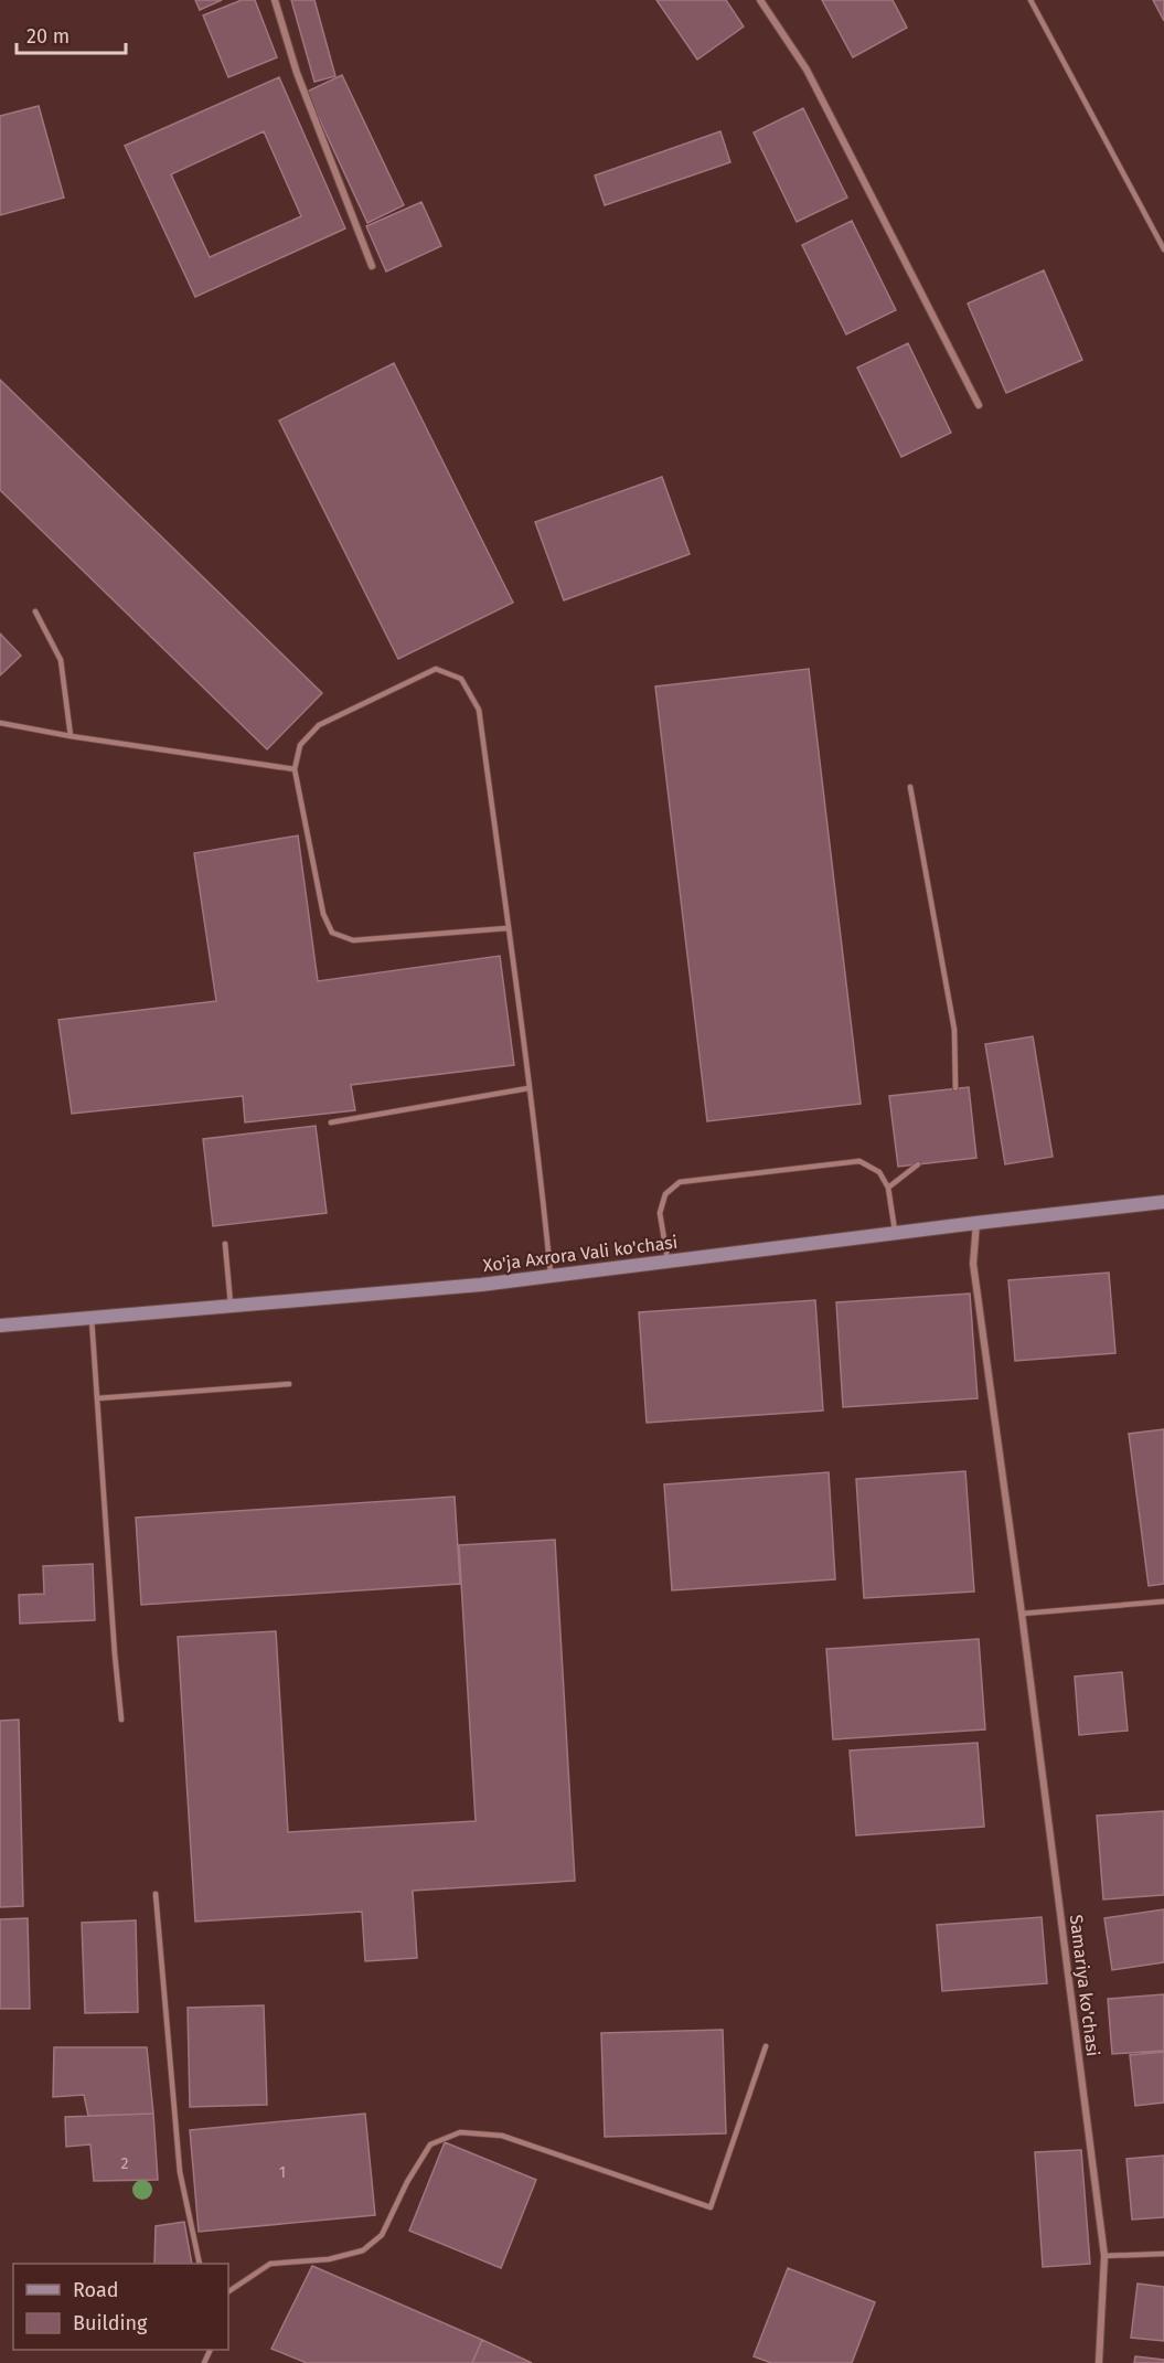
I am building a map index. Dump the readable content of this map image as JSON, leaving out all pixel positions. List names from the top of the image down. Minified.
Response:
{"streets":{"main road":["Xo'ja Axrora Vali ko'chasi"],"street":["Samariya ko'chasi"]},"crossings":[["Xo'ja Axrora Vali ko'chasi","Samariya ko'chasi"]],"house_numbers":["2","1"],"legend":["Road","Building"],"scale_bar":"20 m"}
